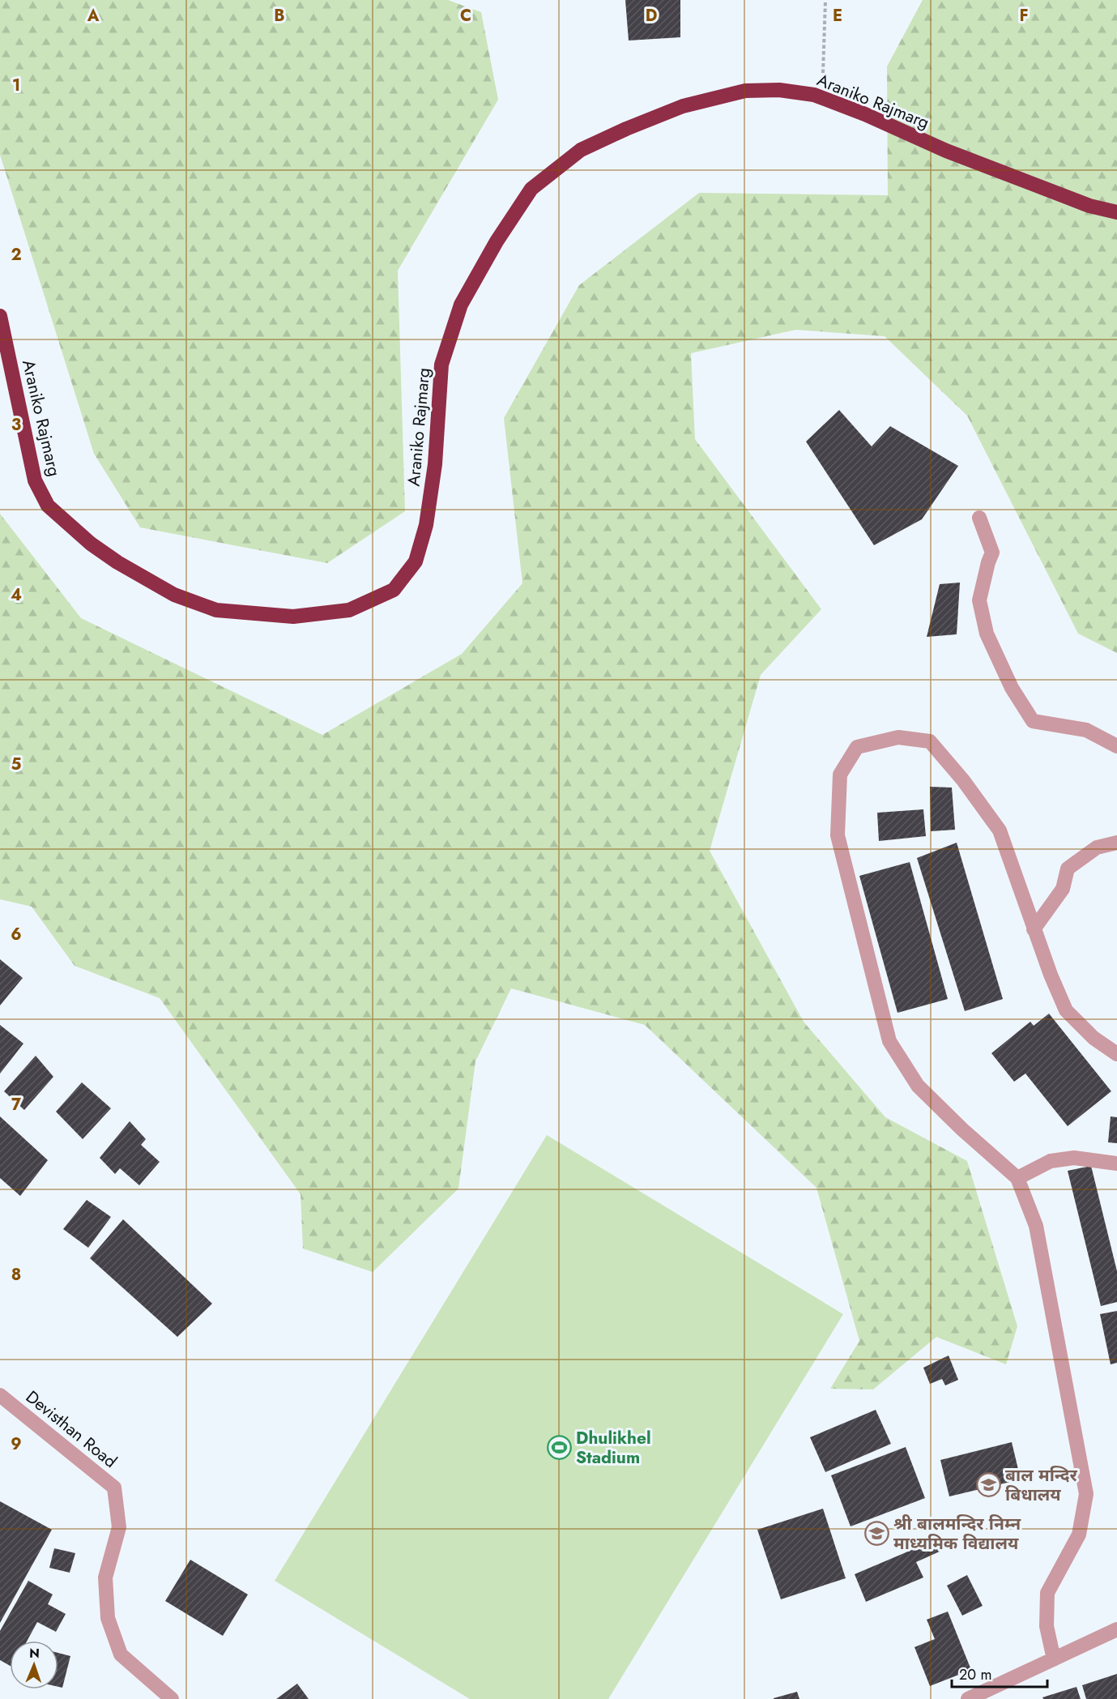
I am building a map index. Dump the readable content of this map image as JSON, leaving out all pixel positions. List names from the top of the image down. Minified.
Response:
{"streets":{"highway":["Araniko Rajmarg"],"street":["Devisthan Road"]},"places":{"sports":["Dhulikhel Stadium"],"school or university":["बाल मन्दिर बिधालय","श्री बालमन्दिर निम्न माध्यमिक विद्यालय"]},"scale_bar":"20 m","north":"top","grid":{"columns":["A","B","C","D","E","F"],"rows":["1","2","3","4","5","6","7","8","9"]}}
